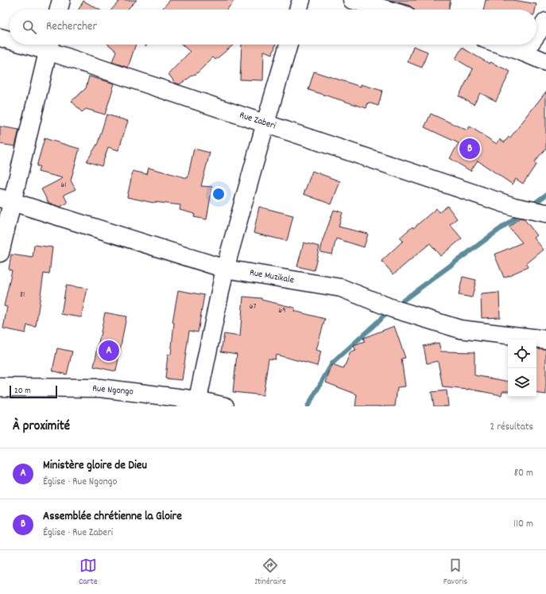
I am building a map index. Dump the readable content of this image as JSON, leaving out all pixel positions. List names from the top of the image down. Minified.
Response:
{"streets":{"street":["Rue Zaberi","Rue Muzikale","Rue Ngongo"]},"house_numbers":["61","81","67","69"],"scale_bar":"20 m","page":{"search":"Rechercher","pins":["B","A"],"scale":"20 m","heading":["À proximité","2 résultats"],"list":[{"mark":"A","name":"Ministère gloire de Dieu","note":"Église · Rue Ngongo","value":"80 m"},{"mark":"B","name":"Assemblée chrétienne la Gloire","note":"Église · Rue Zaberi","value":"110 m"}],"nav":["Carte","Itinéraire","Favoris"]}}
